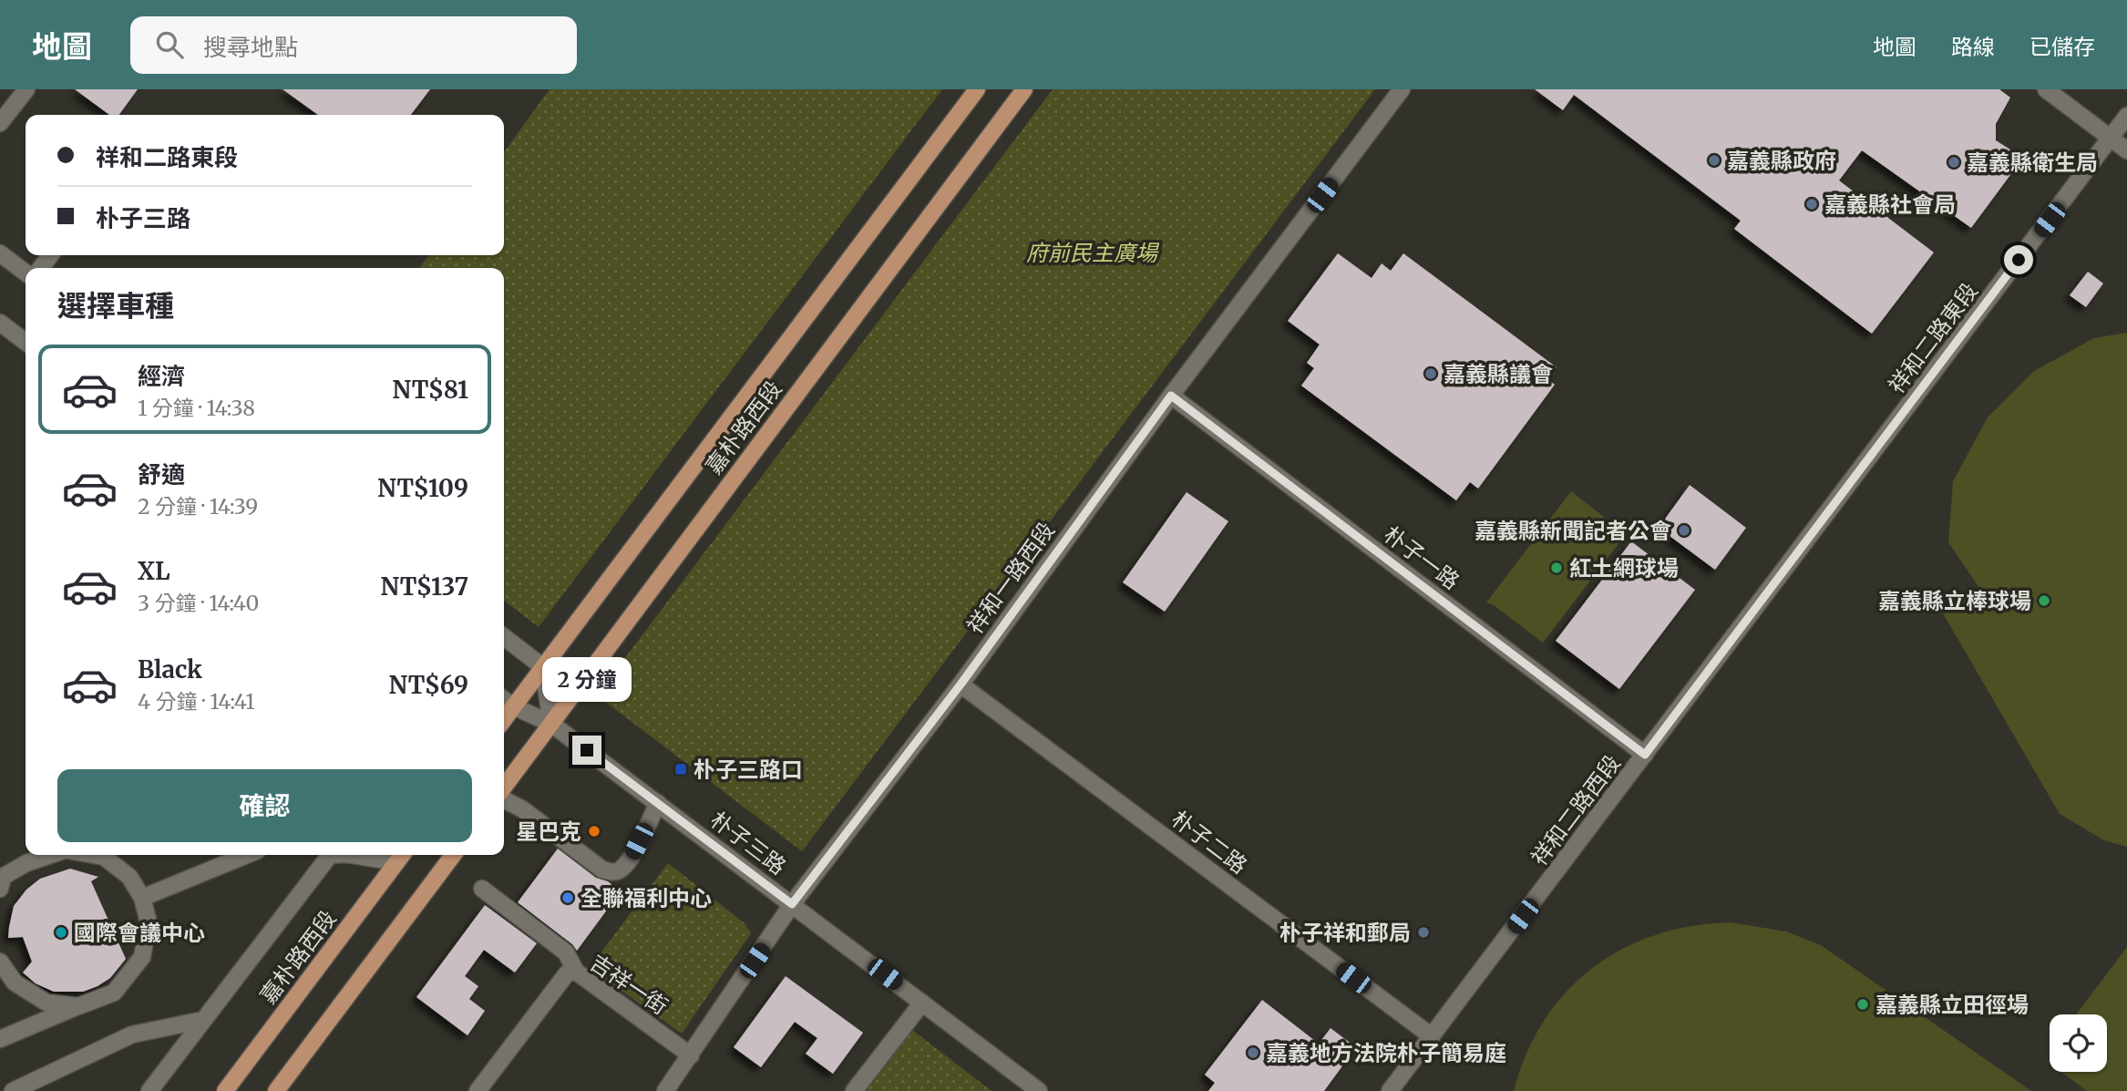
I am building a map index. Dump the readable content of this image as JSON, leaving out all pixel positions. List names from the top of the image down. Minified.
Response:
{"streets":{"main road":["嘉朴路西段"],"street":["祥和二路東段","朴子一路","祥和一路西段","祥和二路西段","朴子二路","朴子三路","吉祥一街"]},"crossings":[["祥和二路東段","祥和二路西段"],["嘉朴路西段","朴子三路"],["朴子一路","祥和一路西段"],["朴子一路","祥和二路西段"],["祥和一路西段","朴子二路"],["祥和一路西段","朴子三路"],["祥和一路西段","吉祥一街"],["祥和二路西段","朴子二路"]],"parks":["府前民主廣場"],"places":{"other":["嘉義縣政府","嘉義縣衛生局","嘉義縣社會局","嘉義縣議會","嘉義縣新聞記者公會","紅土網球場","嘉義縣立棒球場","星巴克","全聯福利中心","國際會議中心","朴子祥和郵局","嘉義縣立田徑場","嘉義地方法院朴子簡易庭"],"transit":["朴子三路口"]},"page":{"header":"地圖","search":"搜尋地點","nav":["地圖","路線","已儲存"],"banner":["祥和二路東段","朴子三路"],"heading":"選擇車種","list":[{"name":"經濟","note":"1 分鐘 · 14:38","value":"NT$81"},{"name":"舒適","note":"2 分鐘 · 14:39","value":"NT$109"},{"name":"XL","note":"3 分鐘 · 14:40","value":"NT$137"},{"name":"Black","note":"4 分鐘 · 14:41","value":"NT$69"}],"bubble":"2 分鐘","buttons":"確認"}}
